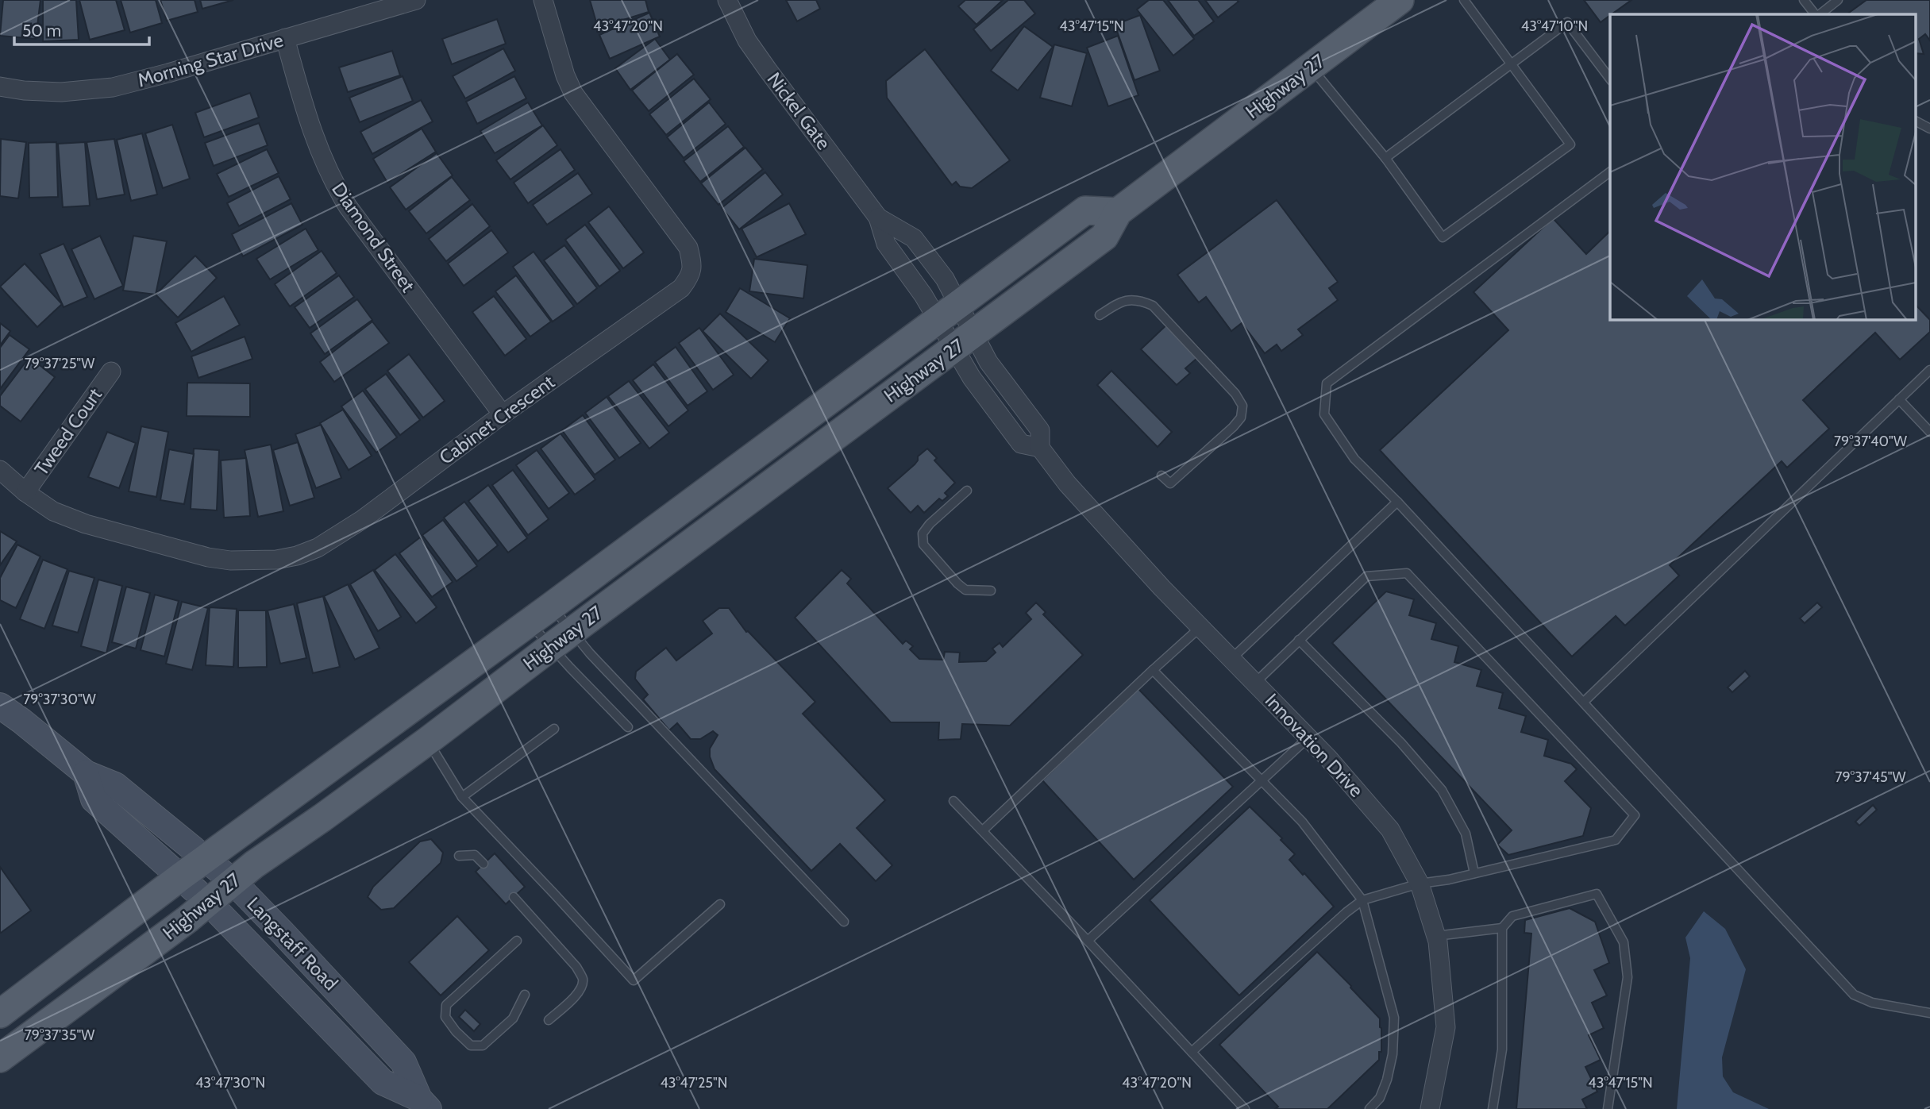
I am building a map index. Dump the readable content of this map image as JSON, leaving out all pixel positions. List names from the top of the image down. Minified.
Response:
{"streets":{"main road":["Highway 27","Langstaff Road"],"street":["Morning Star Drive","Nickel Gate","Diamond Street","Cabinet Crescent","Tweed Court","Innovation Drive"]},"crossings":[["Morning Star Drive","Diamond Street"],["Highway 27","Nickel Gate"],["Highway 27","Innovation Drive"],["Highway 27","Langstaff Road"],["Nickel Gate","Innovation Drive"],["Diamond Street","Cabinet Crescent"],["Cabinet Crescent","Tweed Court"]],"scale_bar":"50 m","coordinates":["43°47'20\"N","43°47'15\"N","43°47'10\"N","79°37'25\"W","79°37'40\"W","79°37'30\"W","79°37'45\"W","79°37'35\"W","43°47'30\"N","43°47'25\"N"]}
